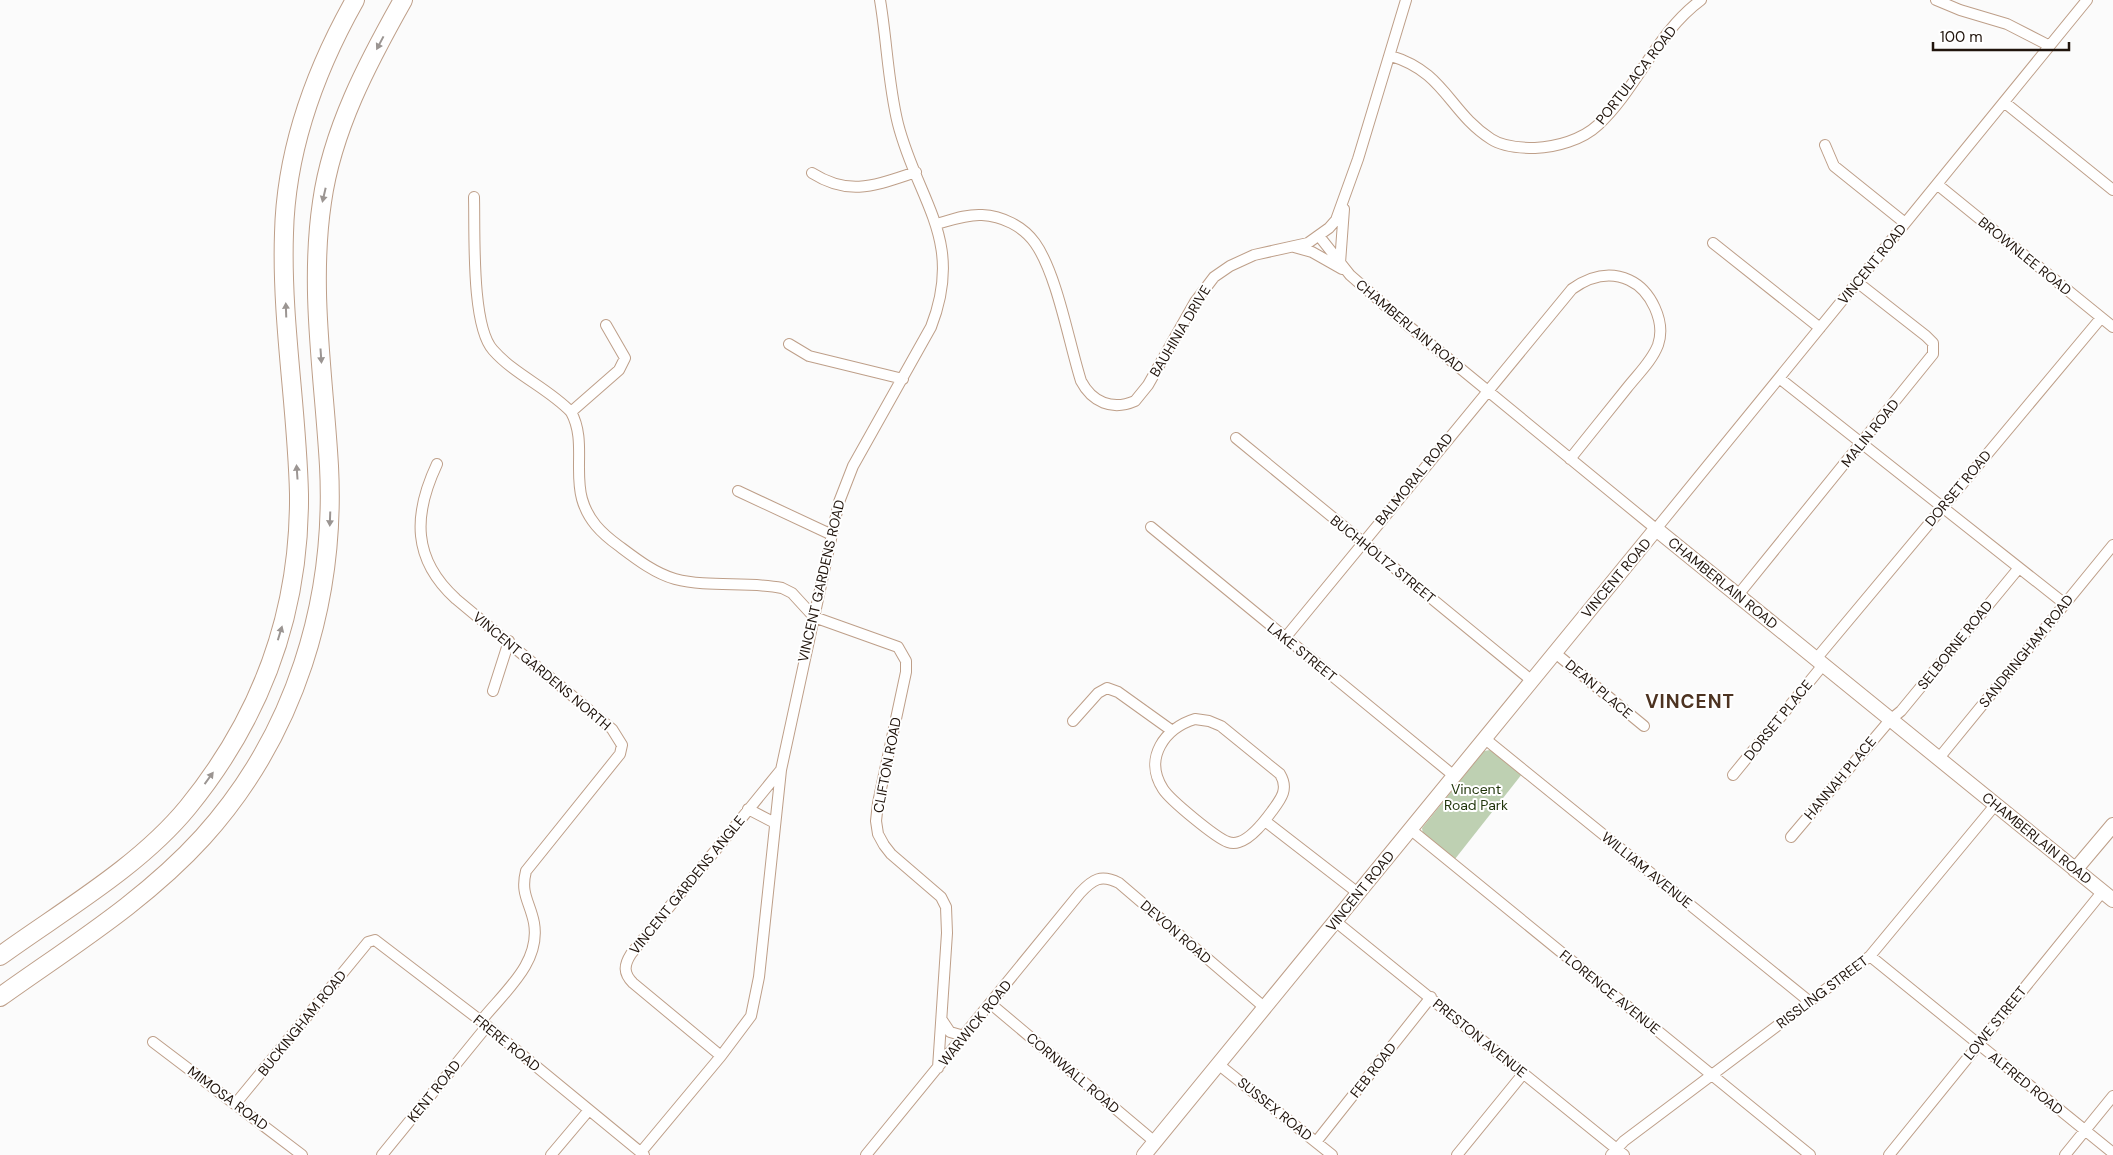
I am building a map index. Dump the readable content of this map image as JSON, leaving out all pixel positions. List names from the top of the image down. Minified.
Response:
{"streets":{"street":["PORTULACA ROAD","BROWNLEE ROAD","VINCENT ROAD","CHAMBERLAIN ROAD","BAUHINIA DRIVE","MALIN ROAD","BALMORAL ROAD","DORSET ROAD","BUCHHOLTZ STREET","VINCENT GARDENS ROAD","SELBORNE ROAD","SANDRINGHAM ROAD","LAKE STREET","VINCENT GARDENS NORTH","DEAN PLACE","DORSET PLACE","CLIFTON ROAD","HANNAH PLACE","WILLIAM AVENUE","VINCENT GARDENS ANGLE","DEVON ROAD","FLORENCE AVENUE","RISSLING STREET","BUCKINGHAM ROAD","WARWICK ROAD","LOWE STREET","PRESTON AVENUE","FRERE ROAD","FEB ROAD","CORNWALL ROAD","ALFRED ROAD","KENT ROAD","MIMOSA ROAD","SUSSEX ROAD"]},"crossings":[["PORTULACA ROAD","BAUHINIA DRIVE"],["BROWNLEE ROAD","VINCENT ROAD"],["BROWNLEE ROAD","DORSET ROAD"],["VINCENT ROAD","CHAMBERLAIN ROAD"],["VINCENT ROAD","MALIN ROAD"],["VINCENT ROAD","BUCHHOLTZ STREET"],["VINCENT ROAD","LAKE STREET"],["VINCENT ROAD","DEAN PLACE"],["VINCENT ROAD","WILLIAM AVENUE"],["VINCENT ROAD","DEVON ROAD"],["VINCENT ROAD","FLORENCE AVENUE"],["VINCENT ROAD","PRESTON AVENUE"],["VINCENT ROAD","CORNWALL ROAD"],["VINCENT ROAD","SUSSEX ROAD"],["CHAMBERLAIN ROAD","BAUHINIA DRIVE"],["CHAMBERLAIN ROAD","MALIN ROAD"],["CHAMBERLAIN ROAD","BALMORAL ROAD"],["CHAMBERLAIN ROAD","DORSET ROAD"],["CHAMBERLAIN ROAD","SELBORNE ROAD"],["CHAMBERLAIN ROAD","SANDRINGHAM ROAD"],["CHAMBERLAIN ROAD","DORSET PLACE"],["CHAMBERLAIN ROAD","HANNAH PLACE"],["CHAMBERLAIN ROAD","RISSLING STREET"],["CHAMBERLAIN ROAD","LOWE STREET"],["BAUHINIA DRIVE","VINCENT GARDENS ROAD"],["BALMORAL ROAD","BUCHHOLTZ STREET"],["BALMORAL ROAD","LAKE STREET"],["DORSET ROAD","DORSET PLACE"],["VINCENT GARDENS ROAD","CLIFTON ROAD"],["VINCENT GARDENS ROAD","VINCENT GARDENS ANGLE"],["VINCENT GARDENS ROAD","FRERE ROAD"],["SELBORNE ROAD","HANNAH PLACE"],["VINCENT GARDENS NORTH","FRERE ROAD"],["VINCENT GARDENS NORTH","KENT ROAD"],["CLIFTON ROAD","WARWICK ROAD"],["WILLIAM AVENUE","RISSLING STREET"],["DEVON ROAD","WARWICK ROAD"],["FLORENCE AVENUE","RISSLING STREET"],["RISSLING STREET","PRESTON AVENUE"],["RISSLING STREET","ALFRED ROAD"],["BUCKINGHAM ROAD","FRERE ROAD"],["BUCKINGHAM ROAD","MIMOSA ROAD"],["WARWICK ROAD","CORNWALL ROAD"],["LOWE STREET","ALFRED ROAD"],["PRESTON AVENUE","FEB ROAD"],["FRERE ROAD","KENT ROAD"],["FEB ROAD","SUSSEX ROAD"]],"districts":["VINCENT"],"parks":["Vincent Road Park"],"scale_bar":"100 m"}
